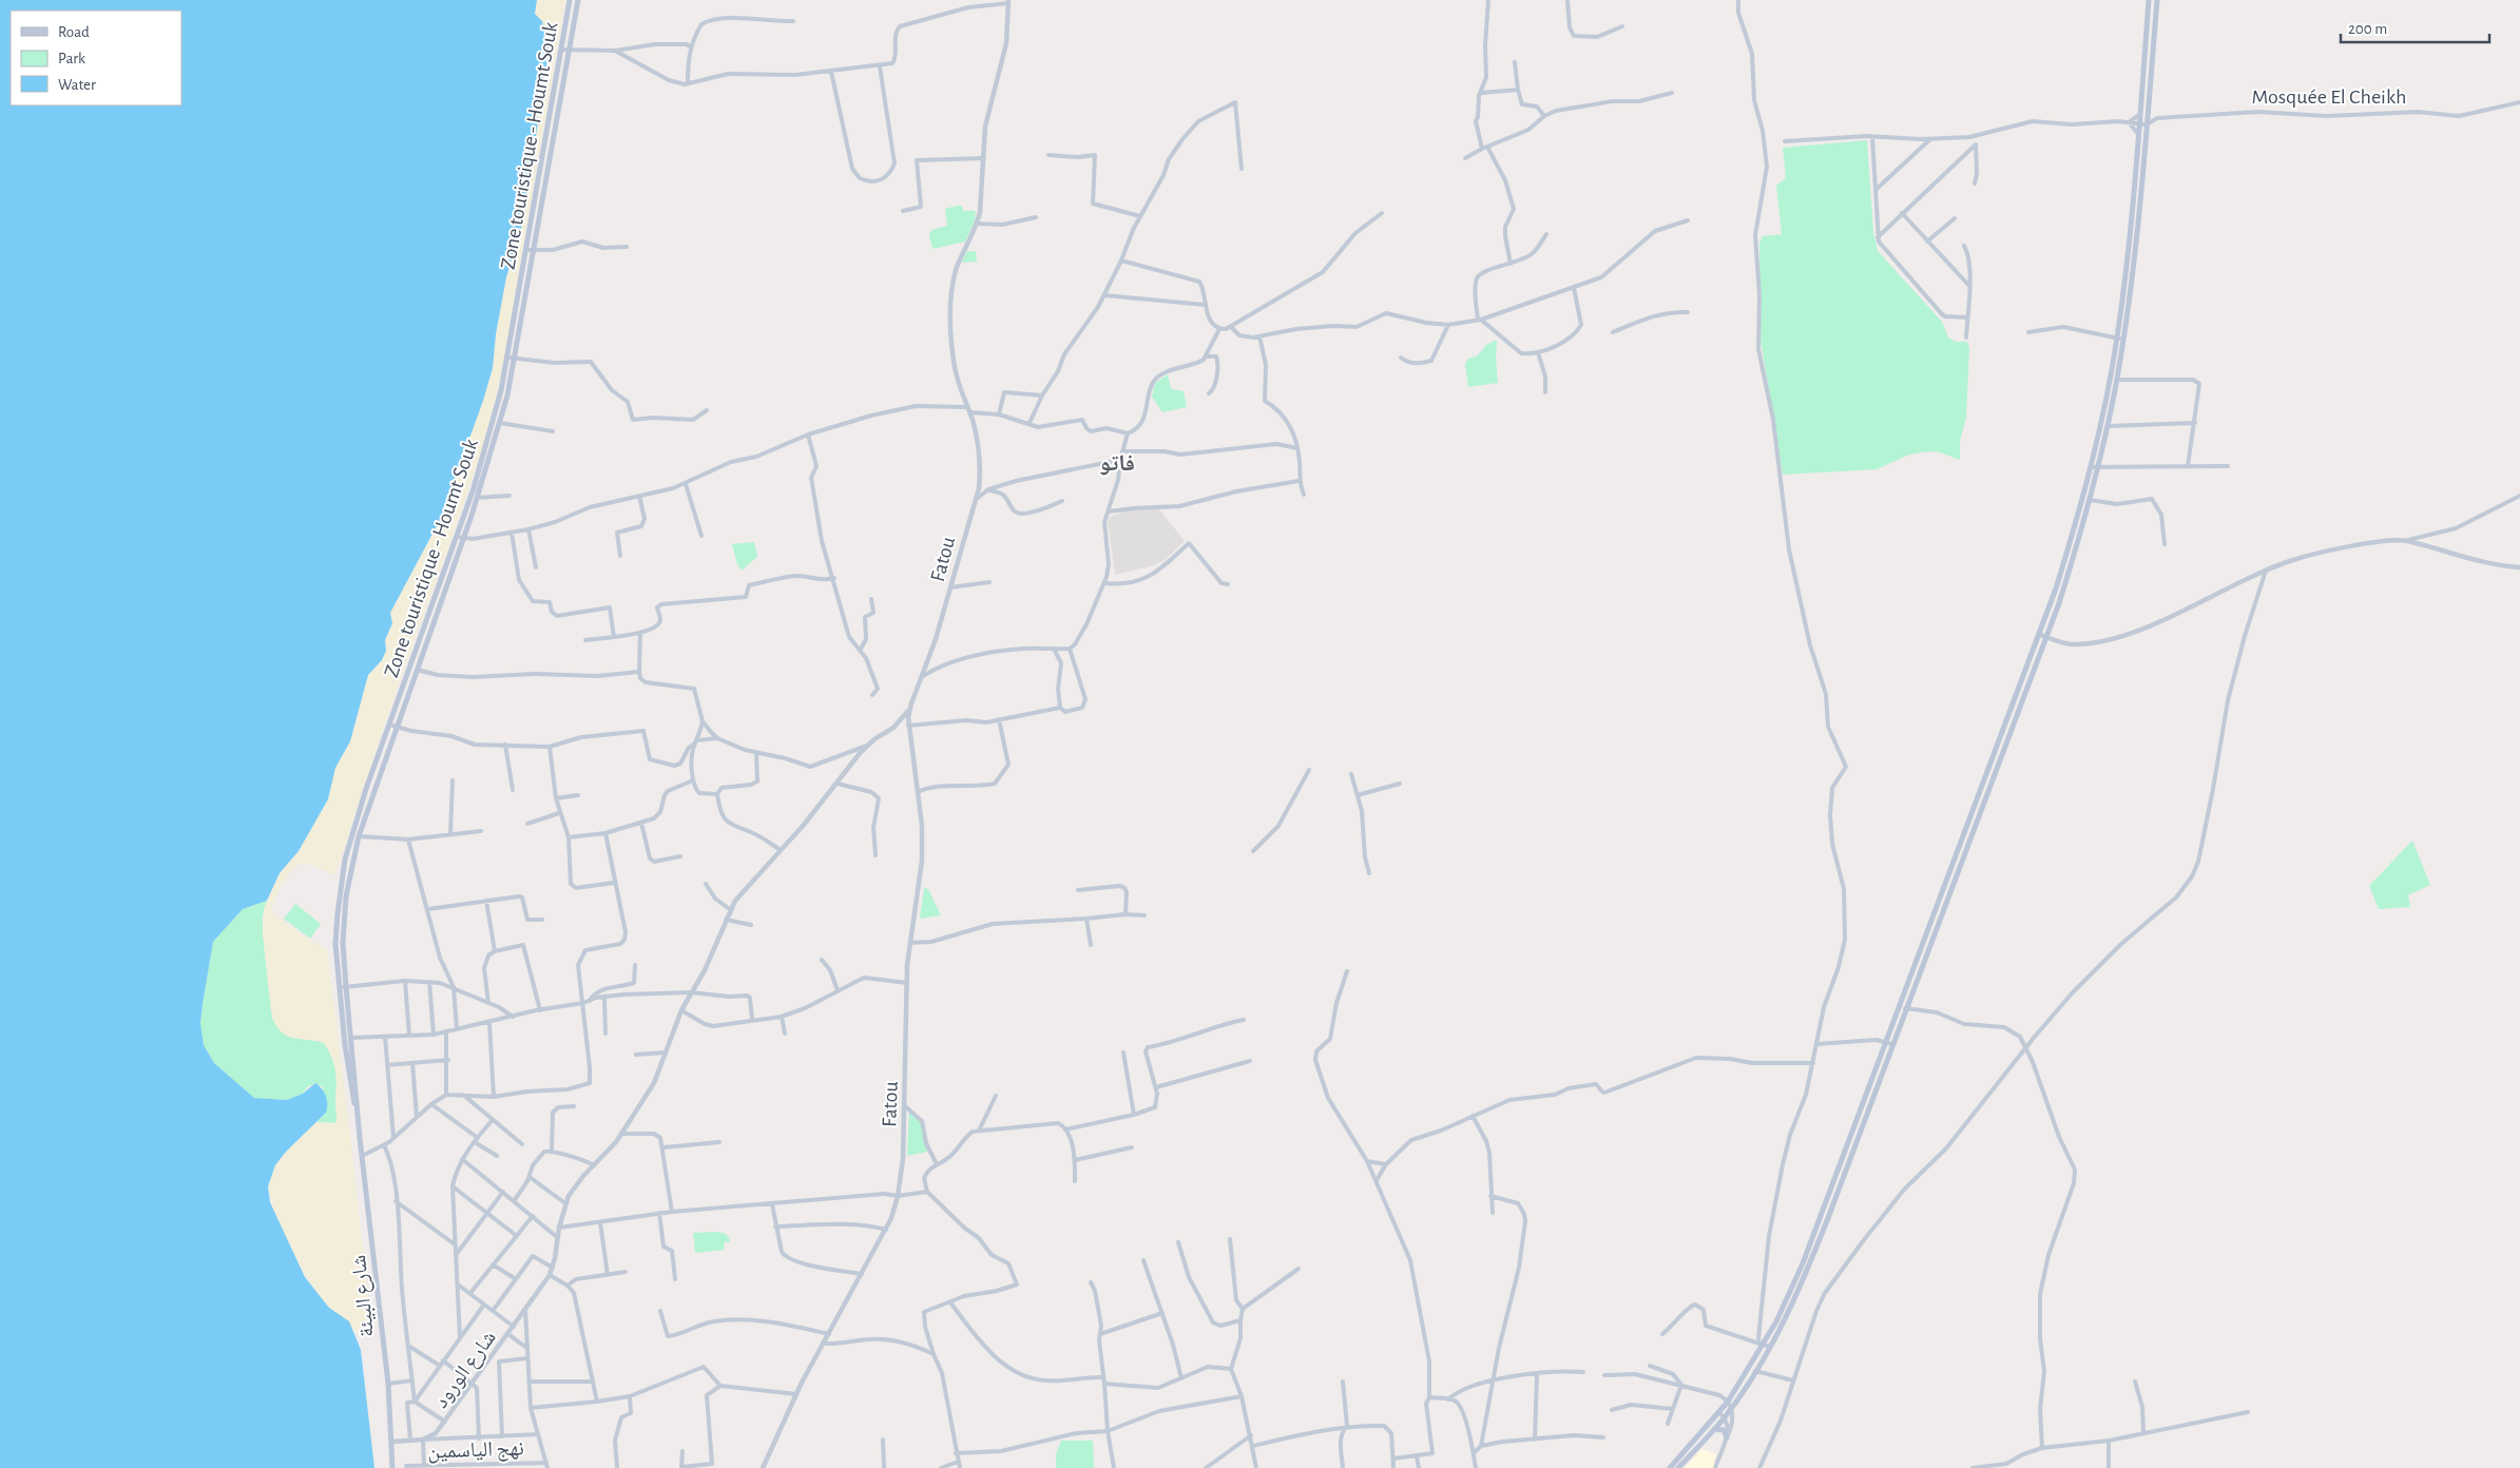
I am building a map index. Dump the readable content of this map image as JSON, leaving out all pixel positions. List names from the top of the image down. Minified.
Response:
{"streets":{"main road":["Zone touristique - Houmt Souk","شارع البيئة"],"street":["Mosquée El Cheikh","Fatou","شارع الورود","نهج الياسمين"]},"crossings":[["Zone touristique - Houmt Souk","شارع البيئة"],["Fatou","شارع الورود"]],"districts":["فاتو"],"legend":["Road","Park","Water"],"scale_bar":"200 m"}
